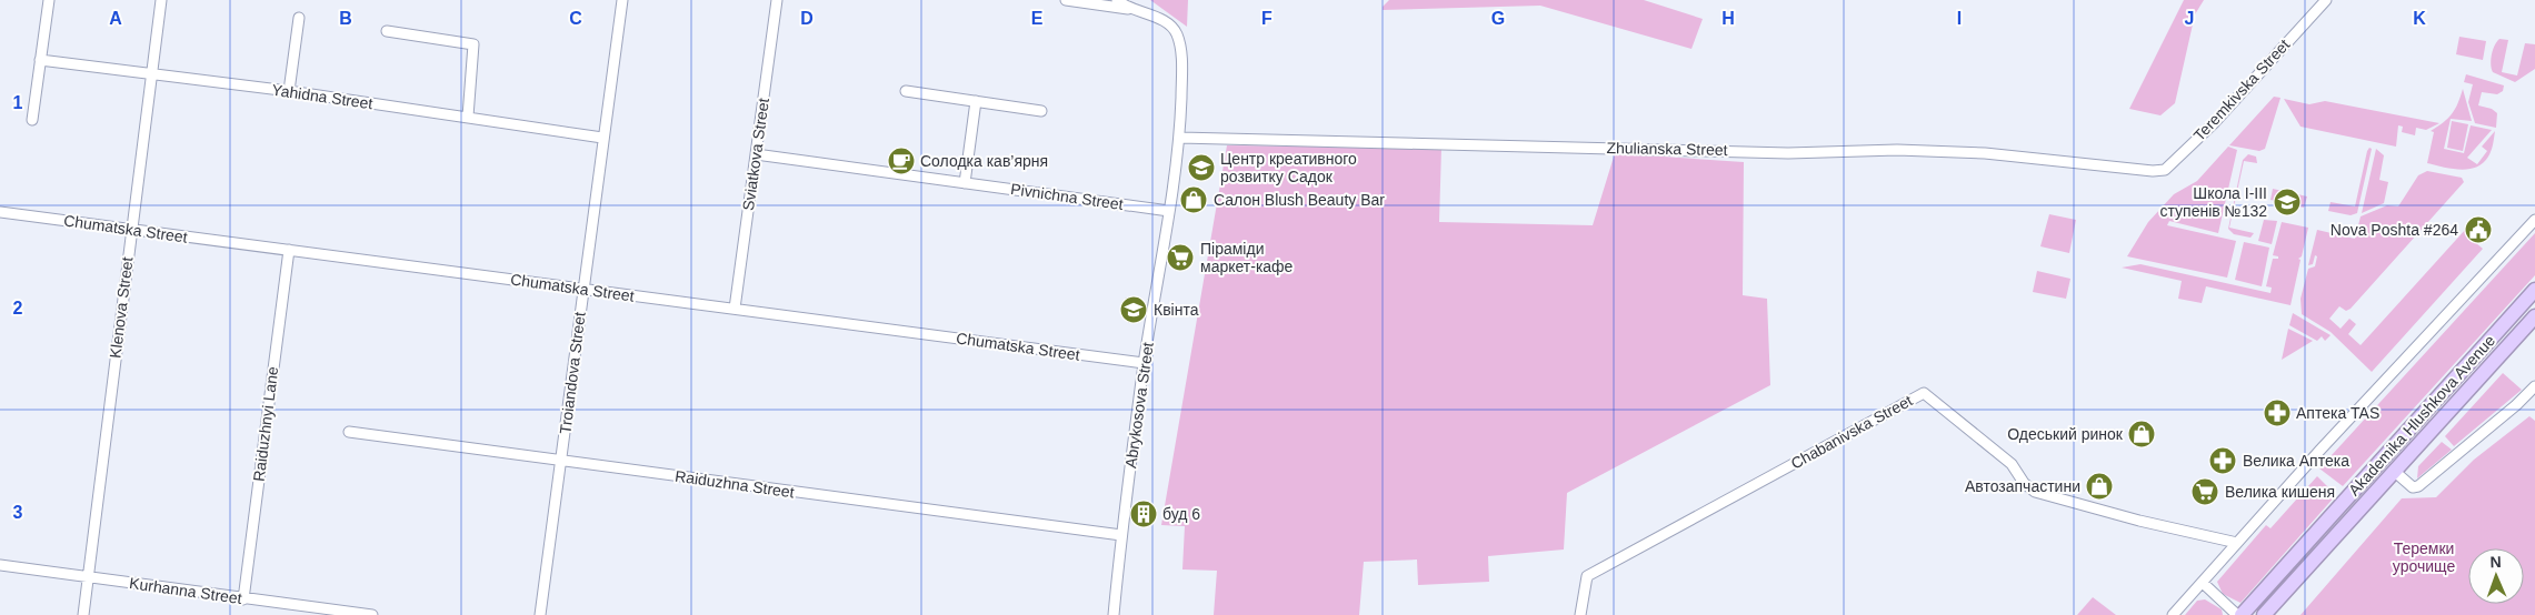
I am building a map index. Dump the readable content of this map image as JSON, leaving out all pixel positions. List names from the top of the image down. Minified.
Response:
{"streets":{"highway":["Akademika Hlushkova Avenue"],"street":["Teremkivska Street","Yahidna Street","Zhulianska Street","Sviatkova Street","Pivnichna Street","Chumatska Street","Klenova Street","Troiandova Street","Abrykosova Street","Raiduzhnyi Lane","Chabanivska Street","Raiduzhna Street","Kurhanna Street"]},"crossings":[["Teremkivska Street","Zhulianska Street"],["Yahidna Street","Klenova Street"],["Yahidna Street","Troiandova Street"],["Zhulianska Street","Abrykosova Street"],["Sviatkova Street","Pivnichna Street"],["Sviatkova Street","Chumatska Street"],["Pivnichna Street","Abrykosova Street"],["Chumatska Street","Klenova Street"],["Chumatska Street","Troiandova Street"],["Chumatska Street","Abrykosova Street"],["Chumatska Street","Raiduzhnyi Lane"],["Klenova Street","Kurhanna Street"],["Troiandova Street","Raiduzhna Street"],["Abrykosova Street","Raiduzhna Street"],["Raiduzhnyi Lane","Kurhanna Street"]],"parks":["Теремки урочище"],"places":{"cafe":["Солодка кав’ярня"],"school or university":["Центр креативного розвитку Садок","Школа І-ІІІ ступенів №132","Квінта"],"shop":["Салон Blush Beauty Bar","Одеський ринок","Автозапчастини"],"public building":["Nova Poshta #264"],"supermarket":["Піраміди маркет-кафе","Велика кишеня"],"pharmacy":["Аптека TAS","Велика Аптека"],"building":["буд 6"]},"north":"top","grid":{"columns":["A","B","C","D","E","F","G","H","I","J","K"],"rows":["1","2","3"]}}
